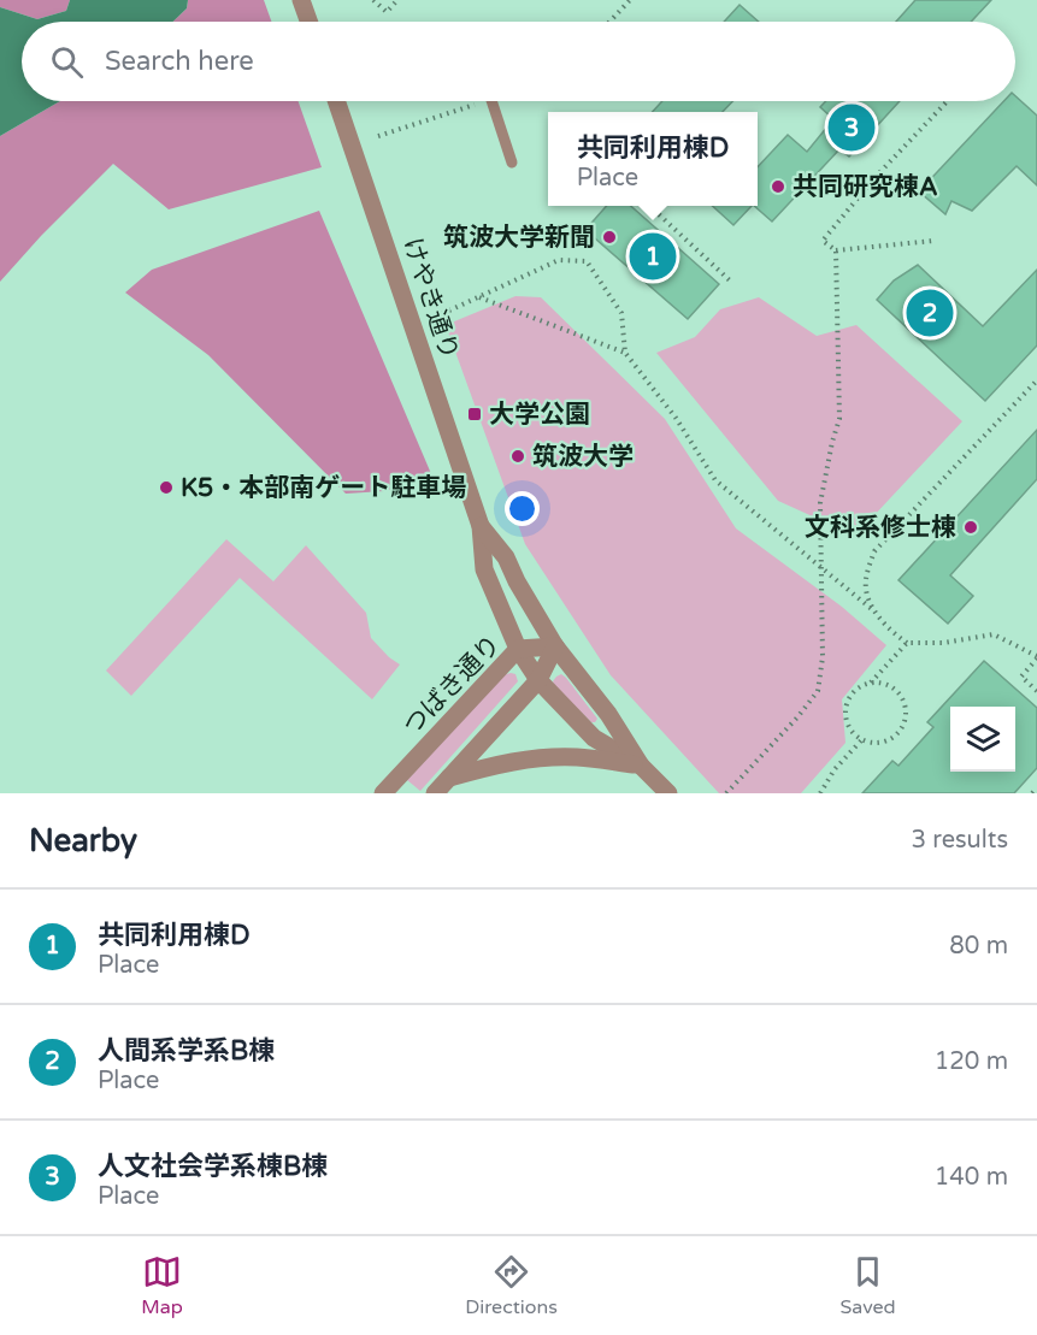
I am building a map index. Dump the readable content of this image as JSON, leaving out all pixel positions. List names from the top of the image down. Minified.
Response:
{"streets":{"street":["けやき通り","つばき通り"]},"crossings":[["けやき通り","つばき通り"]],"places":{"other":["共同研究棟A","筑波大学新聞","筑波大学","K5・本部南ゲート駐車場","文科系修士棟"],"transit":["大学公園"]},"page":{"search":"Search here","pins":["3","1","2"],"popup":["共同利用棟D","Place"],"heading":["Nearby","3 results"],"list":[{"mark":"1","name":"共同利用棟D","note":"Place","value":"80 m"},{"mark":"2","name":"人間系学系B棟","note":"Place","value":"120 m"},{"mark":"3","name":"人文社会学系棟B棟","note":"Place","value":"140 m"}],"nav":["Map","Directions","Saved"]}}
